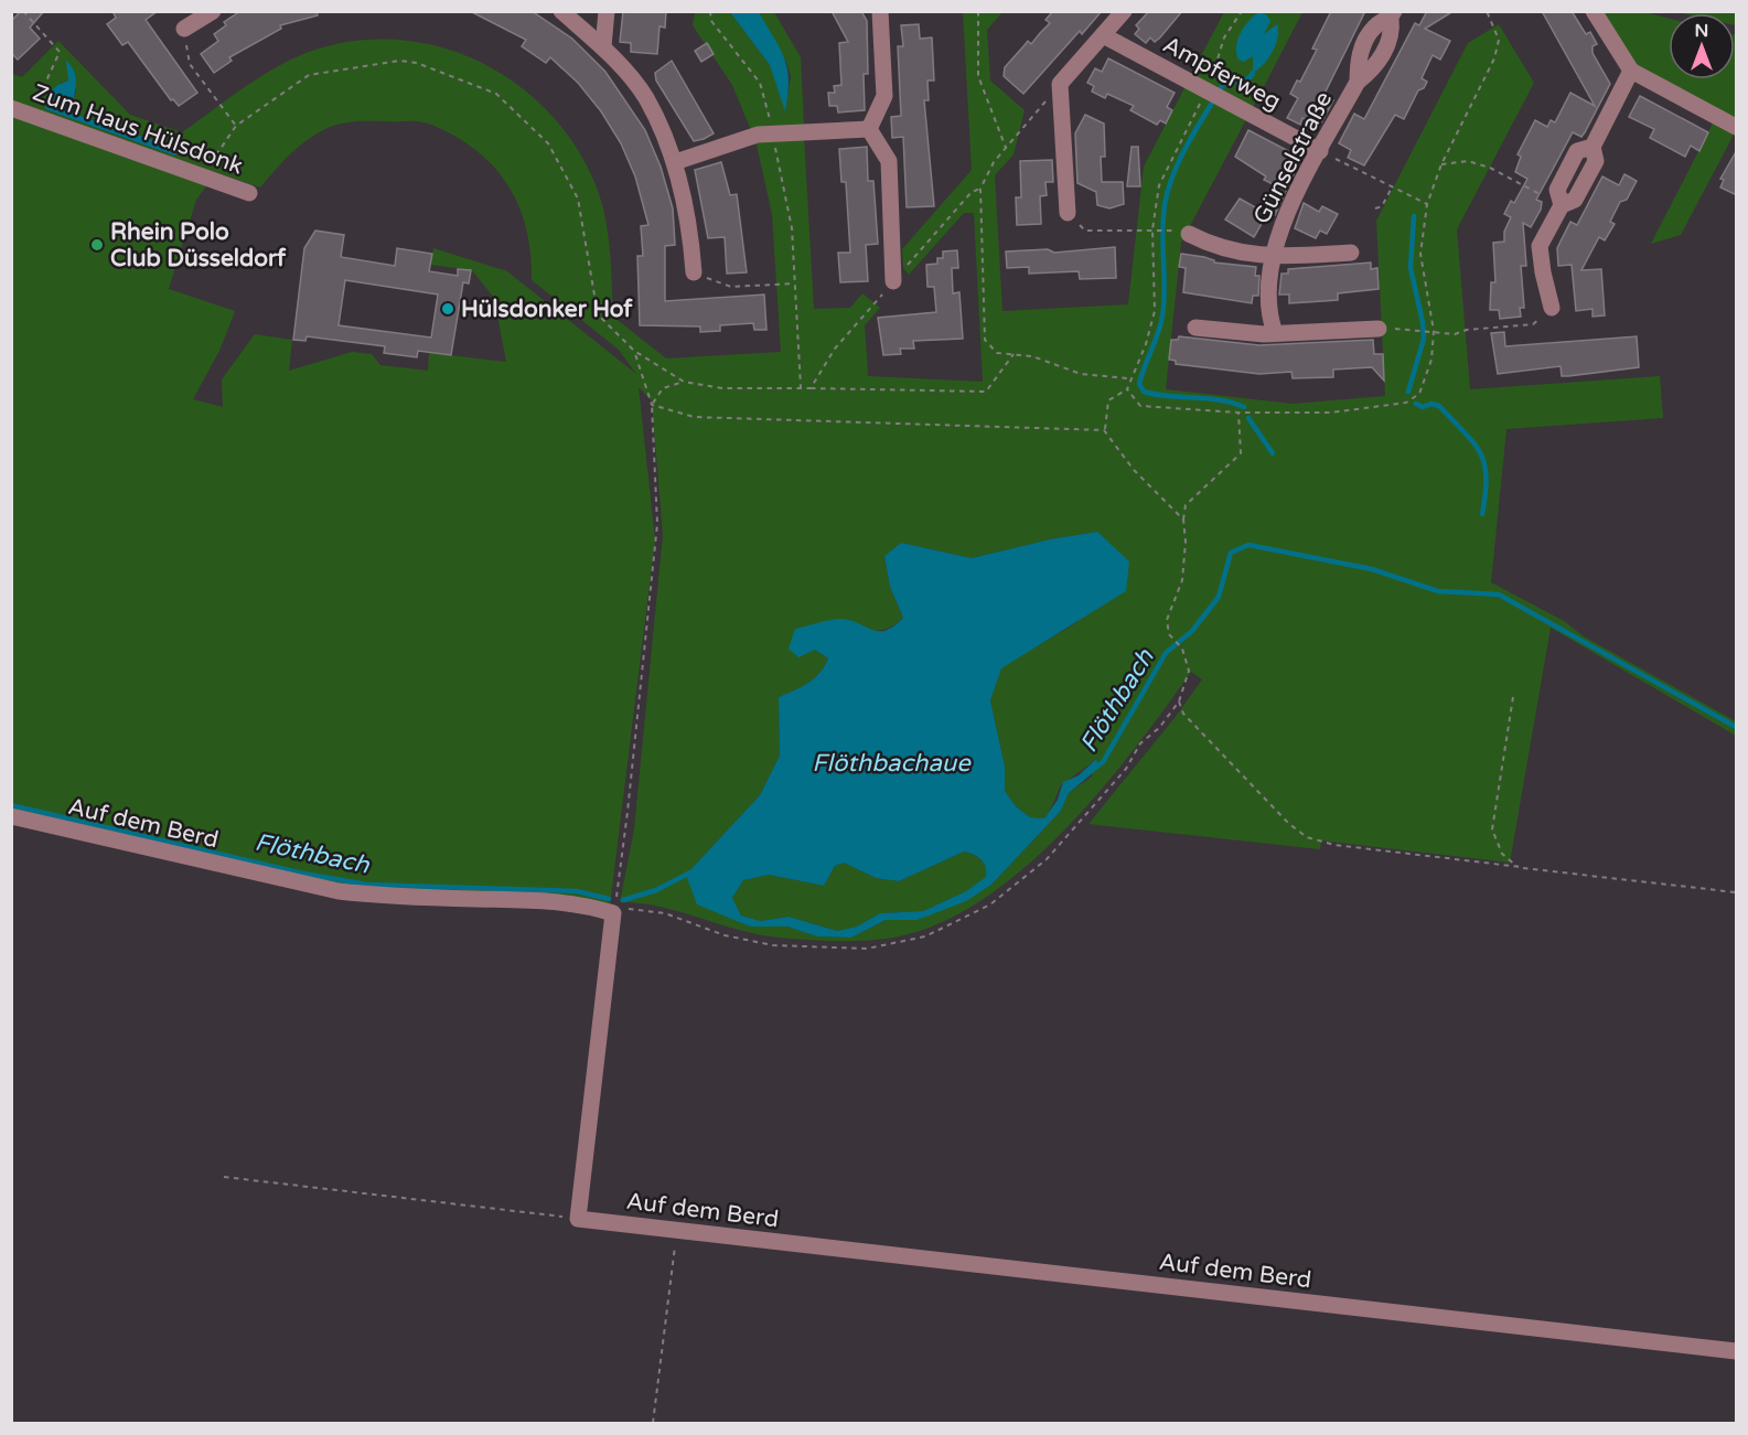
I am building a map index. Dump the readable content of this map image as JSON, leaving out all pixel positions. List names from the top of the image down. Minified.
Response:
{"streets":{"street":["Ampferweg","Zum Haus Hülsdonk","Günselstraße","Auf dem Berd"]},"crossings":[["Ampferweg","Günselstraße"]],"water":["Flöthbach","Flöthbachaue"],"places":["Rhein Polo Club Düsseldorf","Hülsdonker Hof"],"north":"top"}
